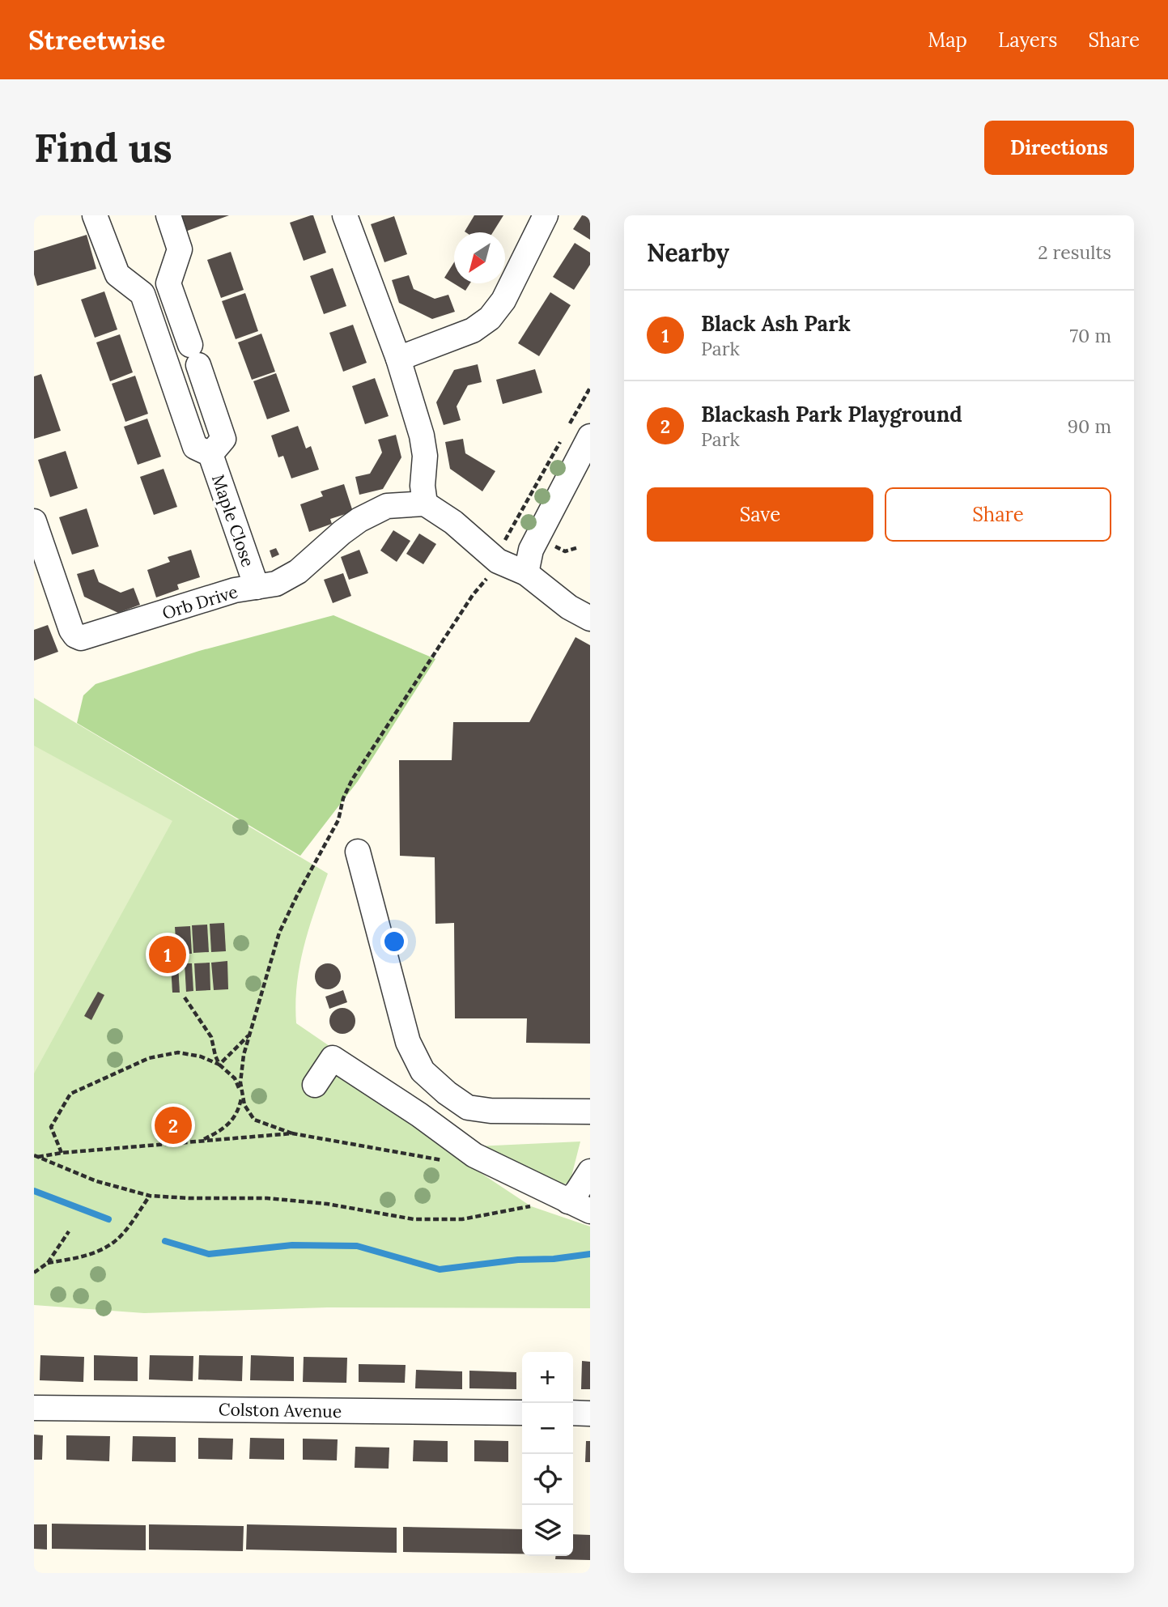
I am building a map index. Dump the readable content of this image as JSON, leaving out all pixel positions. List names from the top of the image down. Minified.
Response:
{"streets":{"street":["Maple Close","Orb Drive","Colston Avenue"]},"crossings":[["Maple Close","Orb Drive"]],"north":"bottom left","page":{"header":"Streetwise","nav":["Map","Layers","Share"],"buttons":["Directions",["Save","Share"]],"title":"Find us","heading":["Nearby","2 results"],"list":[{"mark":"1","name":"Black Ash Park","note":"Park","value":"70 m"},{"mark":"2","name":"Blackash Park Playground","note":"Park","value":"90 m"}],"pins":["1","2"],"map_buttons":["+","−"]}}
